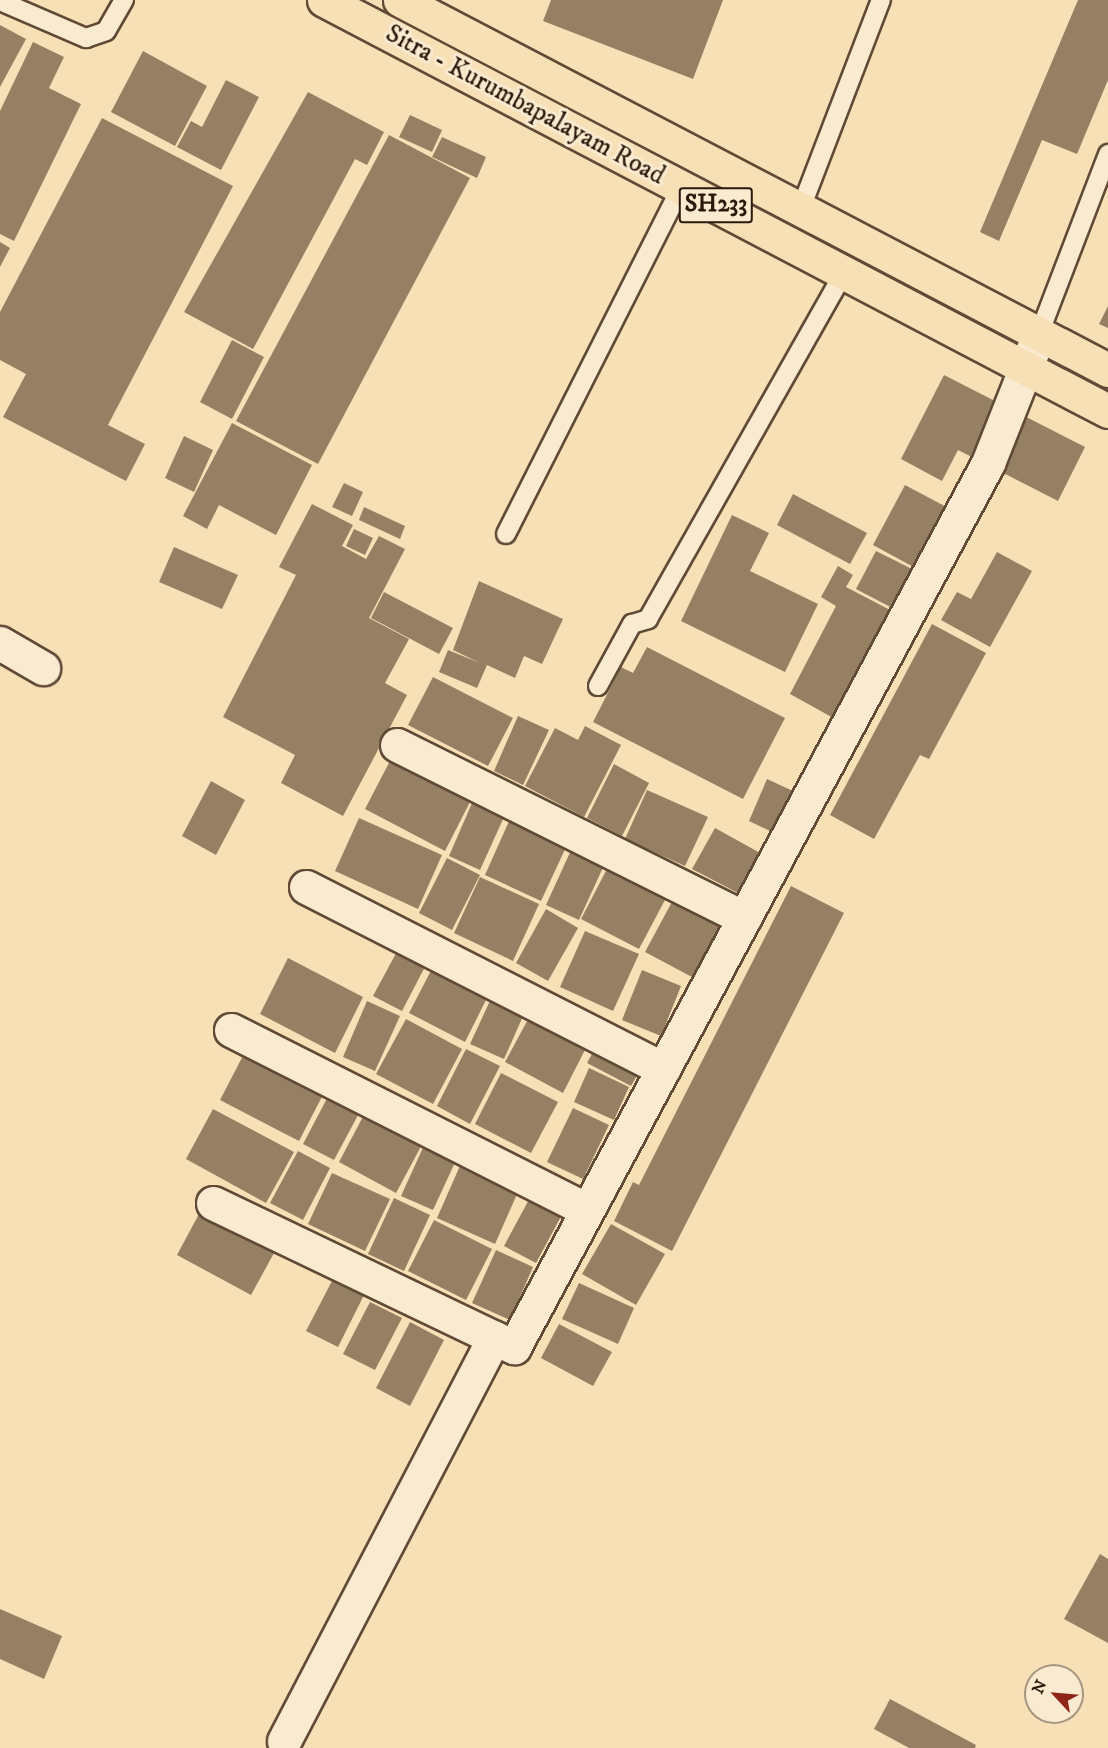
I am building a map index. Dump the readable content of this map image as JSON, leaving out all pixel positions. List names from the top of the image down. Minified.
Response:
{"streets":{"main road":["Sitra - Kurumbapalayam Road","SH233"]},"north":"top left"}
